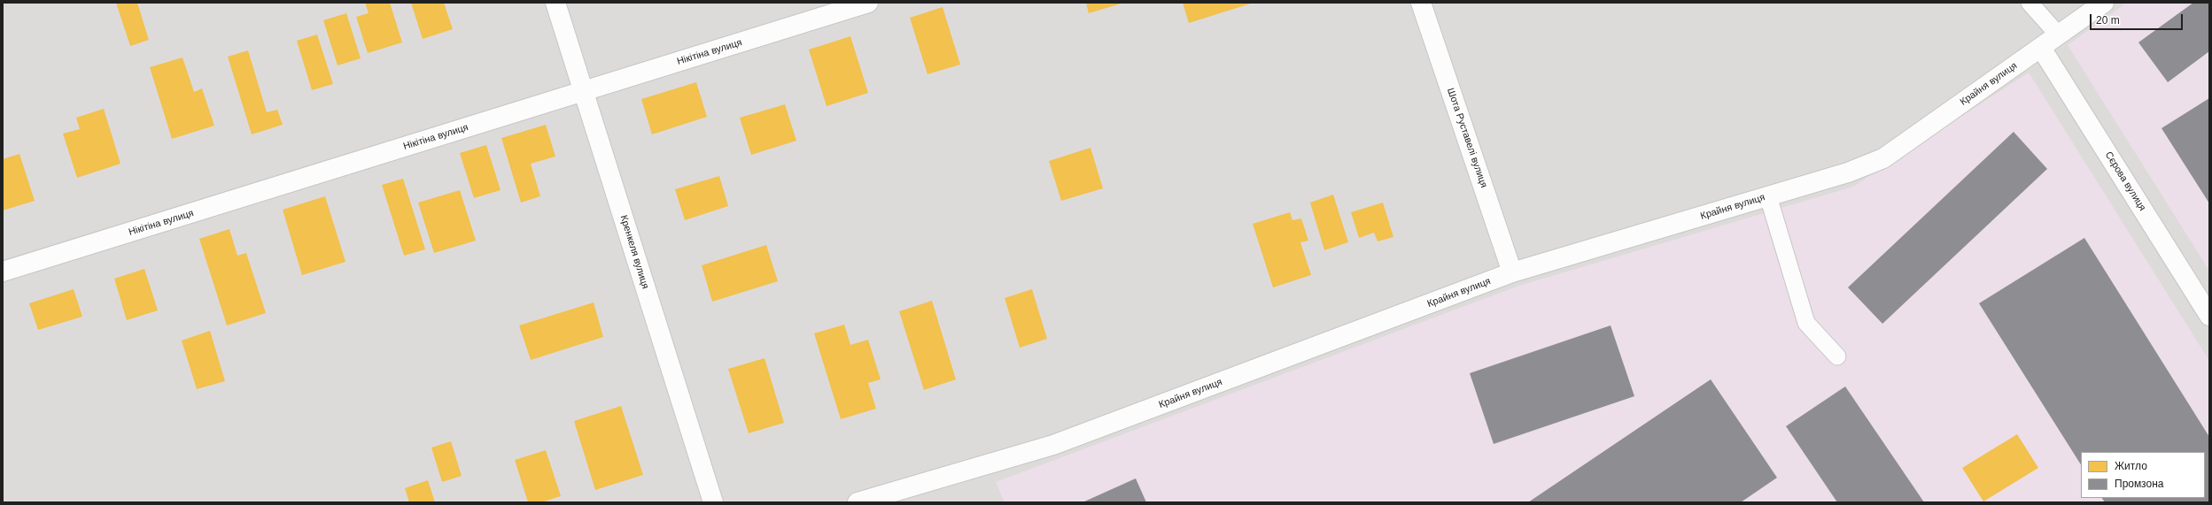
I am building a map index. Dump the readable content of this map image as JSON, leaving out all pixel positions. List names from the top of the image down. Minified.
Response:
{"streets":{"street":["Нікітіна вулиця","Крайня вулиця","Шота Руставелі вулиця","Сєрова вулиця","Кренкеля вулиця"]},"crossings":[["Нікітіна вулиця","Кренкеля вулиця"],["Крайня вулиця","Шота Руставелі вулиця"],["Крайня вулиця","Сєрова вулиця"]],"legend":["Житло","Промзона"],"scale_bar":"20 m"}
